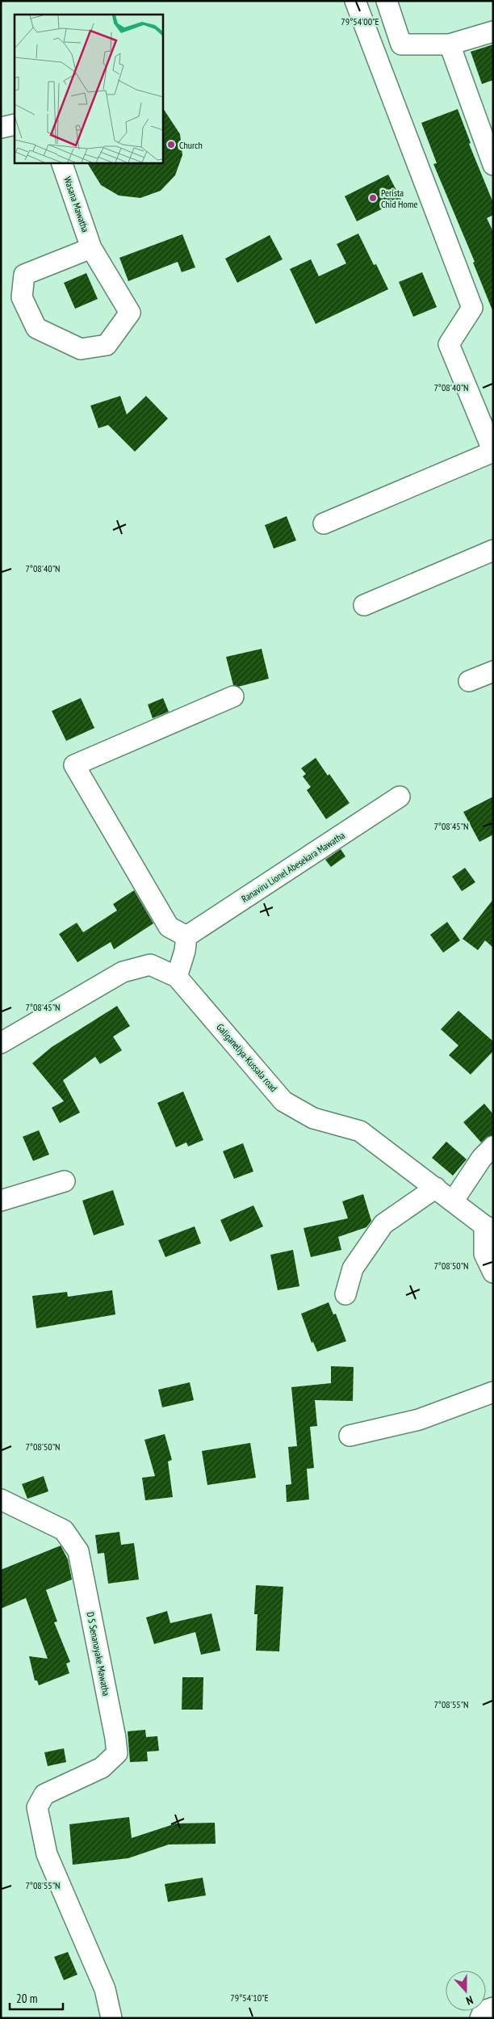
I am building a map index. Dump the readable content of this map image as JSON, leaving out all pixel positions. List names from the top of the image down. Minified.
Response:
{"streets":{"street":["Wasana Mawatha","Ranaviru Lionel Abesekara Mawatha","Galiganeliya-Kussala road","D S Senanayake Mawatha"]},"places":["Church","Perista Chid Home"],"scale_bar":"20 m","north":"bottom","coordinates":["79°54'00\"E","7°08'40\"N","7°08'45\"N","7°08'50\"N","7°08'55\"N","79°54'10\"E"]}
